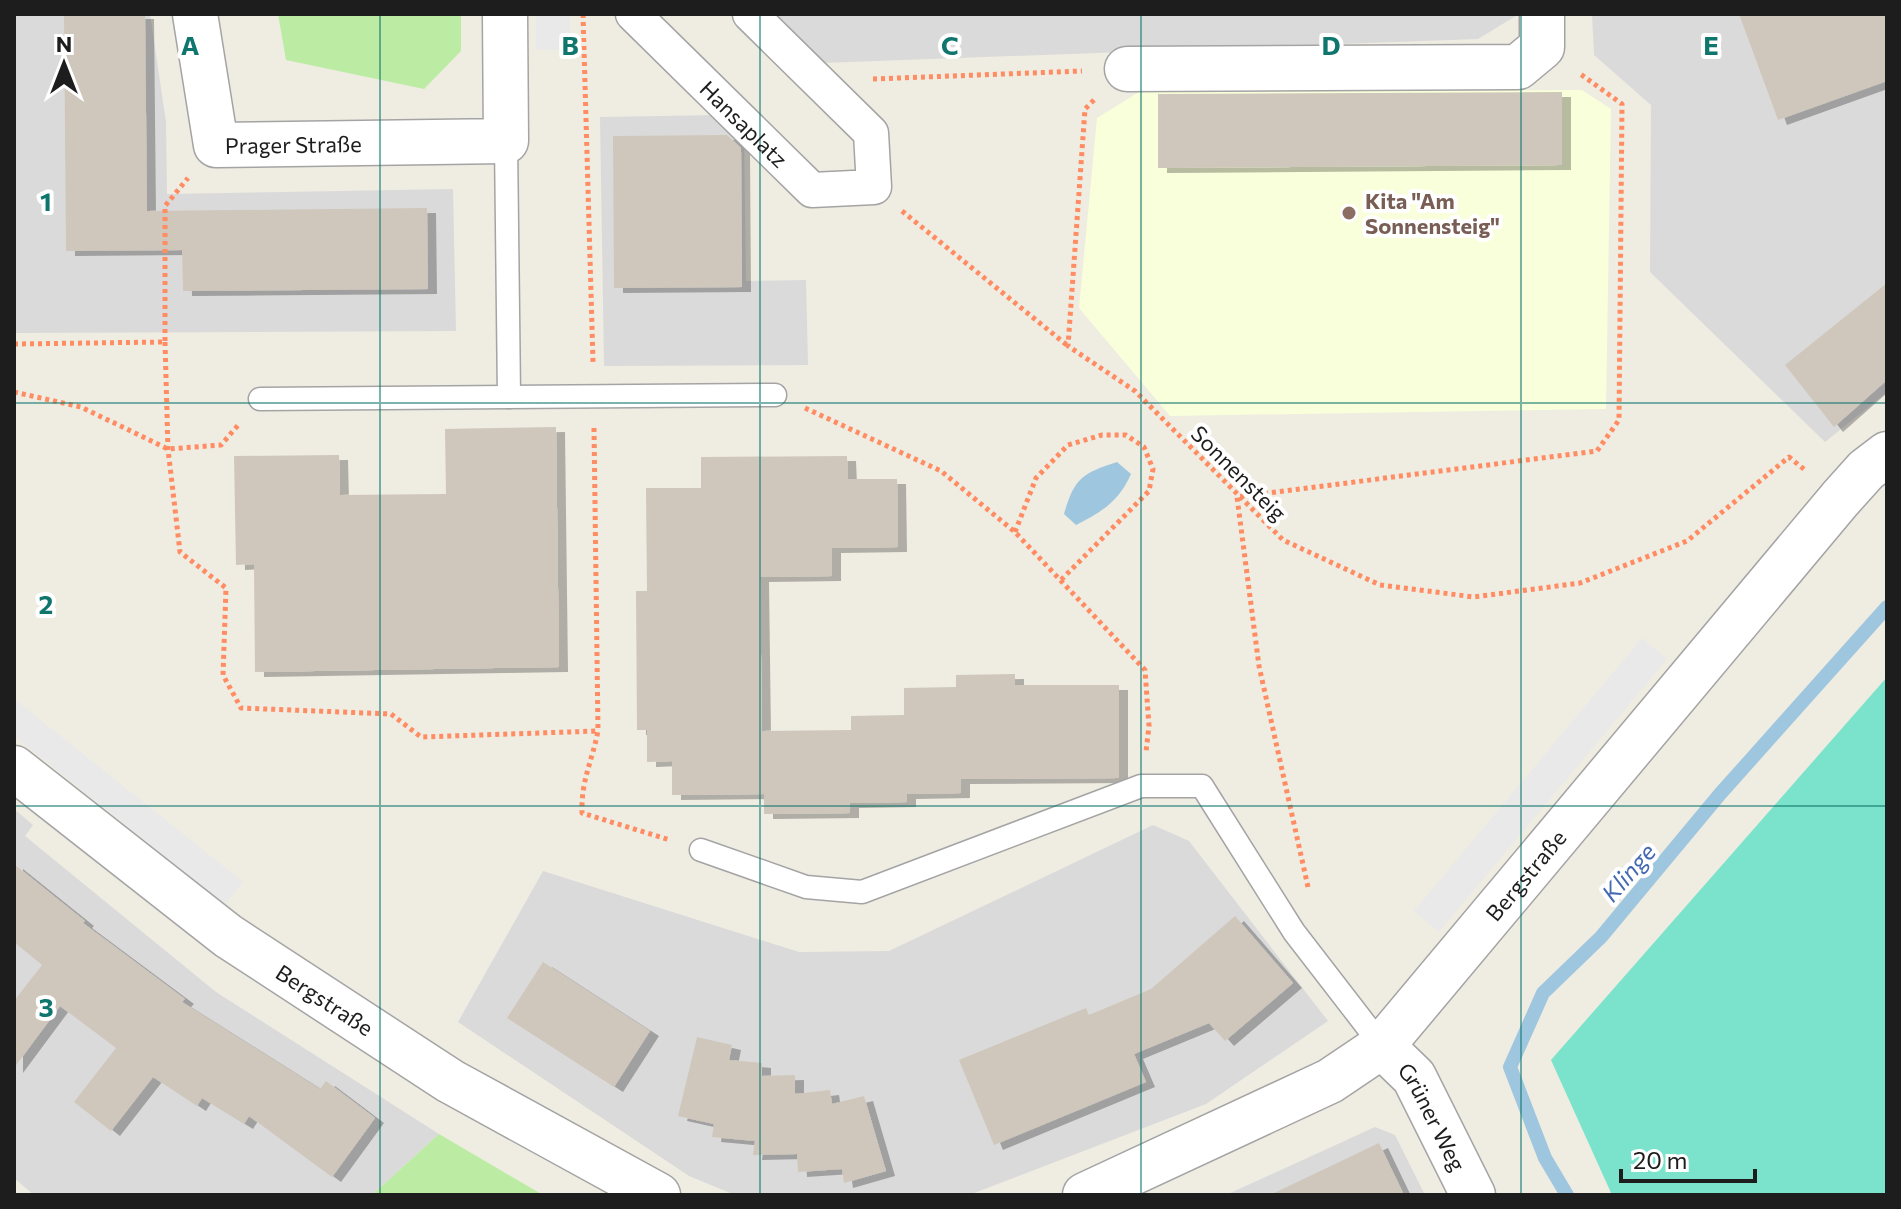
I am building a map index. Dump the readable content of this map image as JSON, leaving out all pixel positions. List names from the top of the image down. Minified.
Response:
{"streets":{"street":["Hansaplatz","Prager Straße","Bergstraße","Grüner Weg"],"path":["Sonnensteig"]},"crossings":[["Sonnensteig","Bergstraße"],["Bergstraße","Grüner Weg"]],"water":["Klinge"],"places":["Kita \"Am Sonnensteig\""],"scale_bar":"20 m","north":"top","grid":{"columns":["A","B","C","D","E"],"rows":["1","2","3"]}}
